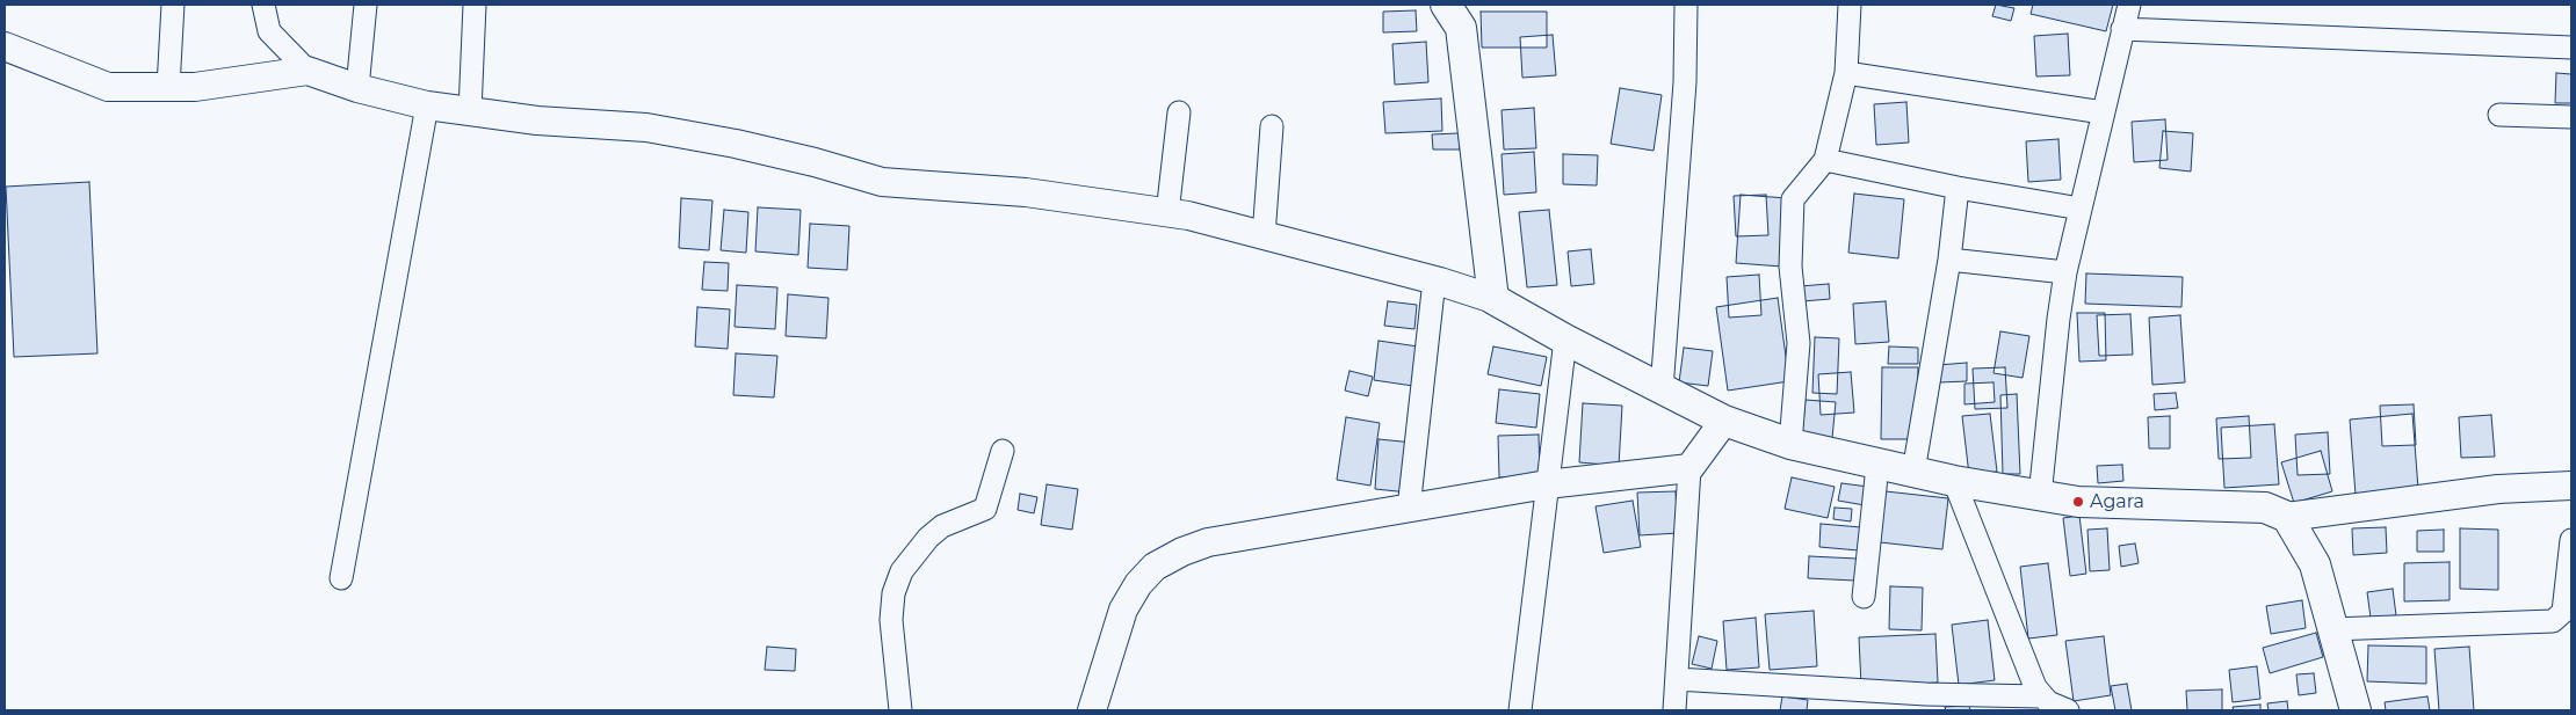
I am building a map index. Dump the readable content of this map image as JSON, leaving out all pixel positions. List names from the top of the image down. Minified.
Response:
{"places":["Agara"]}
